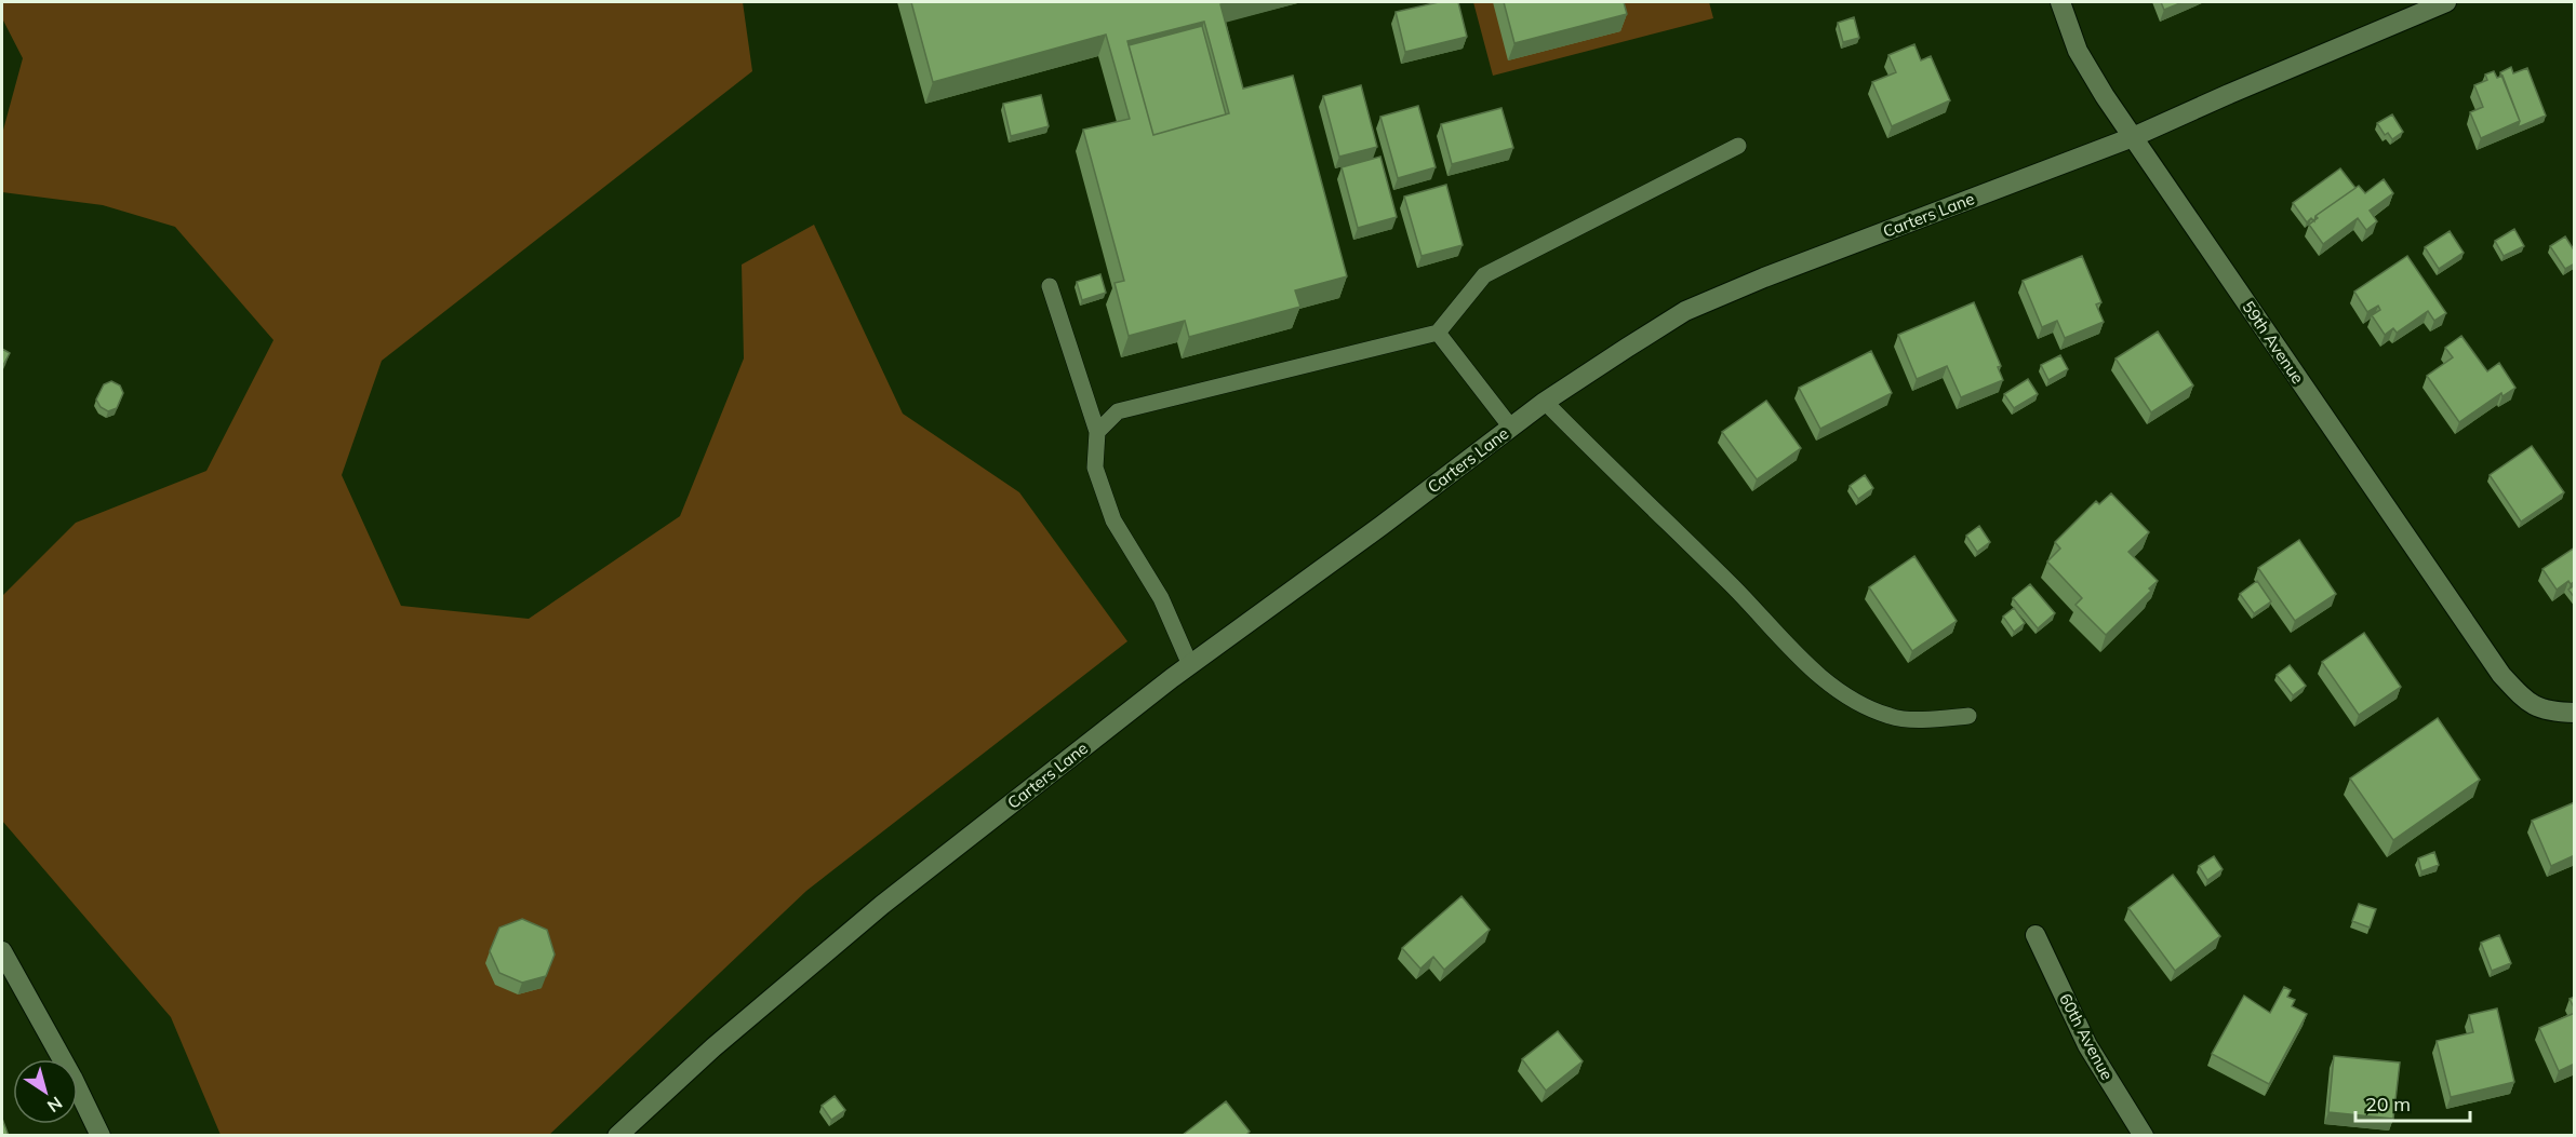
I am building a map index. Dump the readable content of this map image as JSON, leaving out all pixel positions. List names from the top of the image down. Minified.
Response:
{"streets":{"street":["Carters Lane","59th Avenue","60th Avenue"]},"crossings":[["Carters Lane","59th Avenue"]],"scale_bar":"20 m","north":"bottom right"}
